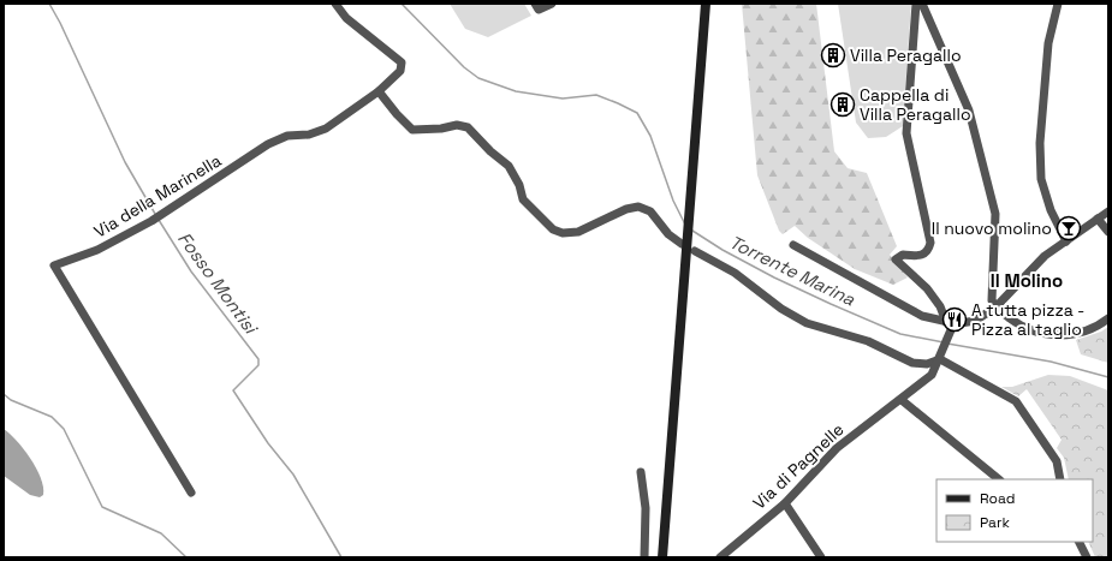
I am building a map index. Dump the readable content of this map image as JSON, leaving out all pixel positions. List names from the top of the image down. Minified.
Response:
{"streets":{"street":["Via della Marinella","Via di Pagnelle"]},"districts":["Il Molino"],"water":["Torrente Marina","Fosso Montisi"],"places":{"building":["Villa Peragallo","Cappella di Villa Peragallo"],"bar":["Il nuovo molino"],"restaurant":["A tutta pizza - Pizza al taglio"]},"legend":["Road","Park"]}
